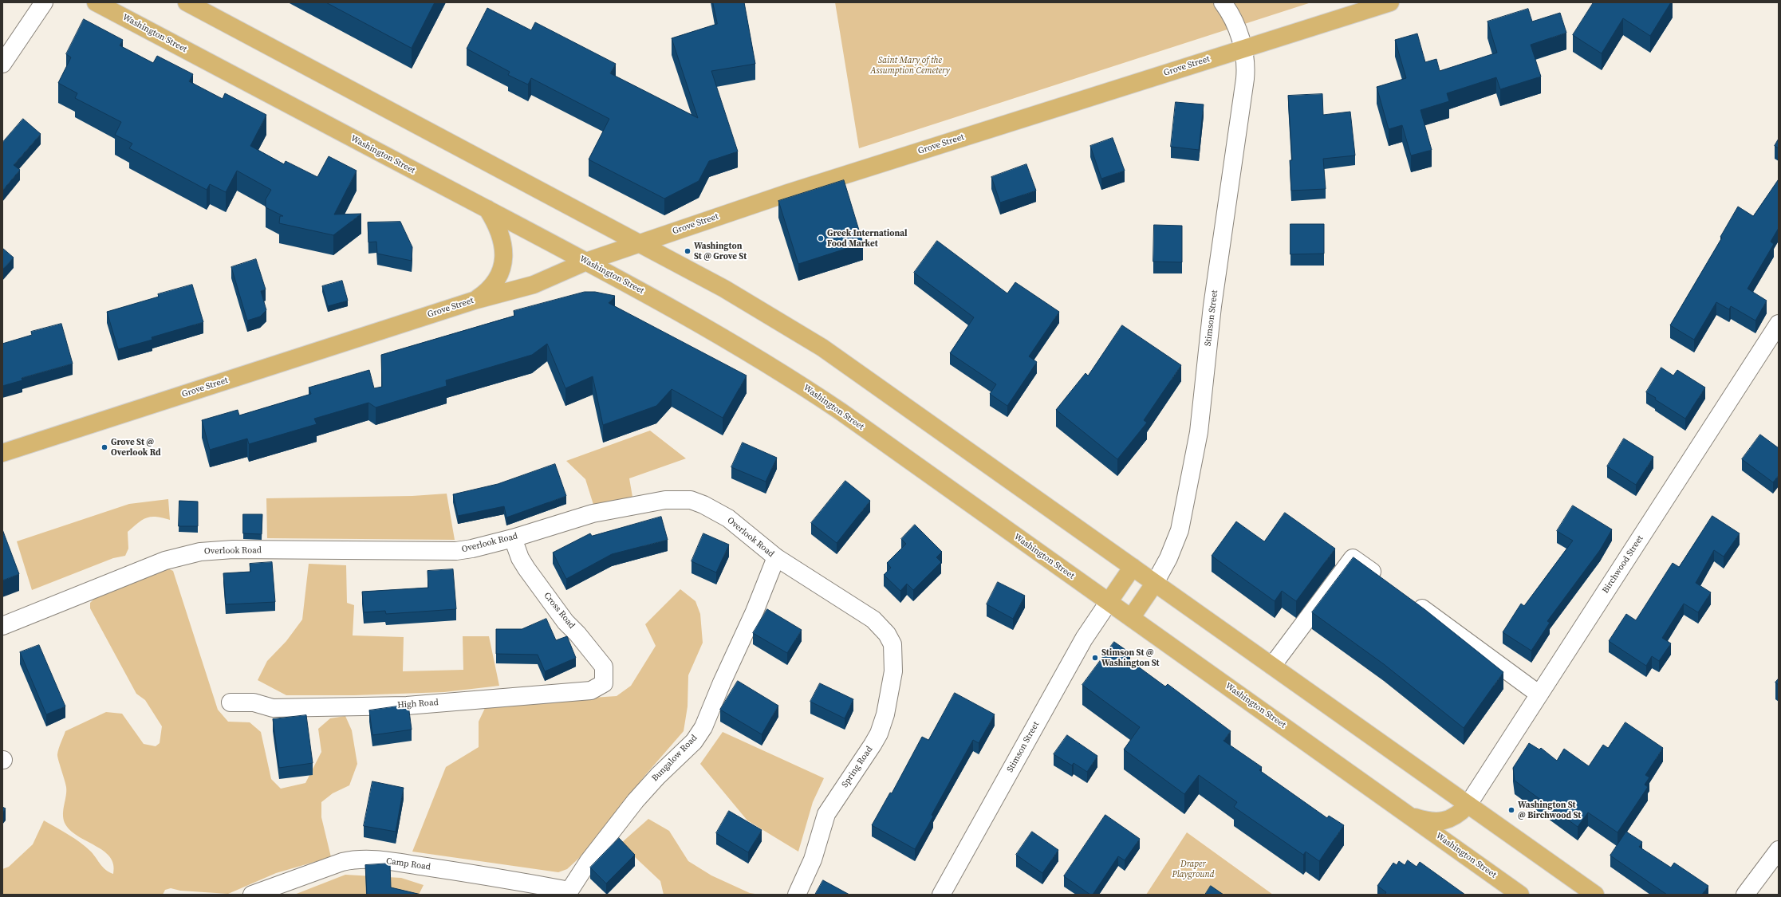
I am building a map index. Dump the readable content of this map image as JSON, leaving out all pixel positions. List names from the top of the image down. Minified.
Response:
{"streets":{"main road":["Washington Street","Grove Street"],"street":["Stimson Street","Overlook Road","Birchwood Street","Cross Road","High Road","Bungalow Road","Spring Road","Camp Road"]},"crossings":[["Washington Street","Grove Street"],["Washington Street","Stimson Street"],["Grove Street","Stimson Street"],["Overlook Road","Cross Road"],["Overlook Road","Bungalow Road"],["Overlook Road","Spring Road"],["Cross Road","High Road"],["Bungalow Road","Camp Road"]],"parks":["Saint Mary of the Assumption Cemetery","Draper Playground"],"places":["Greek International Food Market","Washington St @ Grove St","Grove St @ Overlook Rd","Stimson St @ Washington St","Washington St @ Birchwood St"]}
